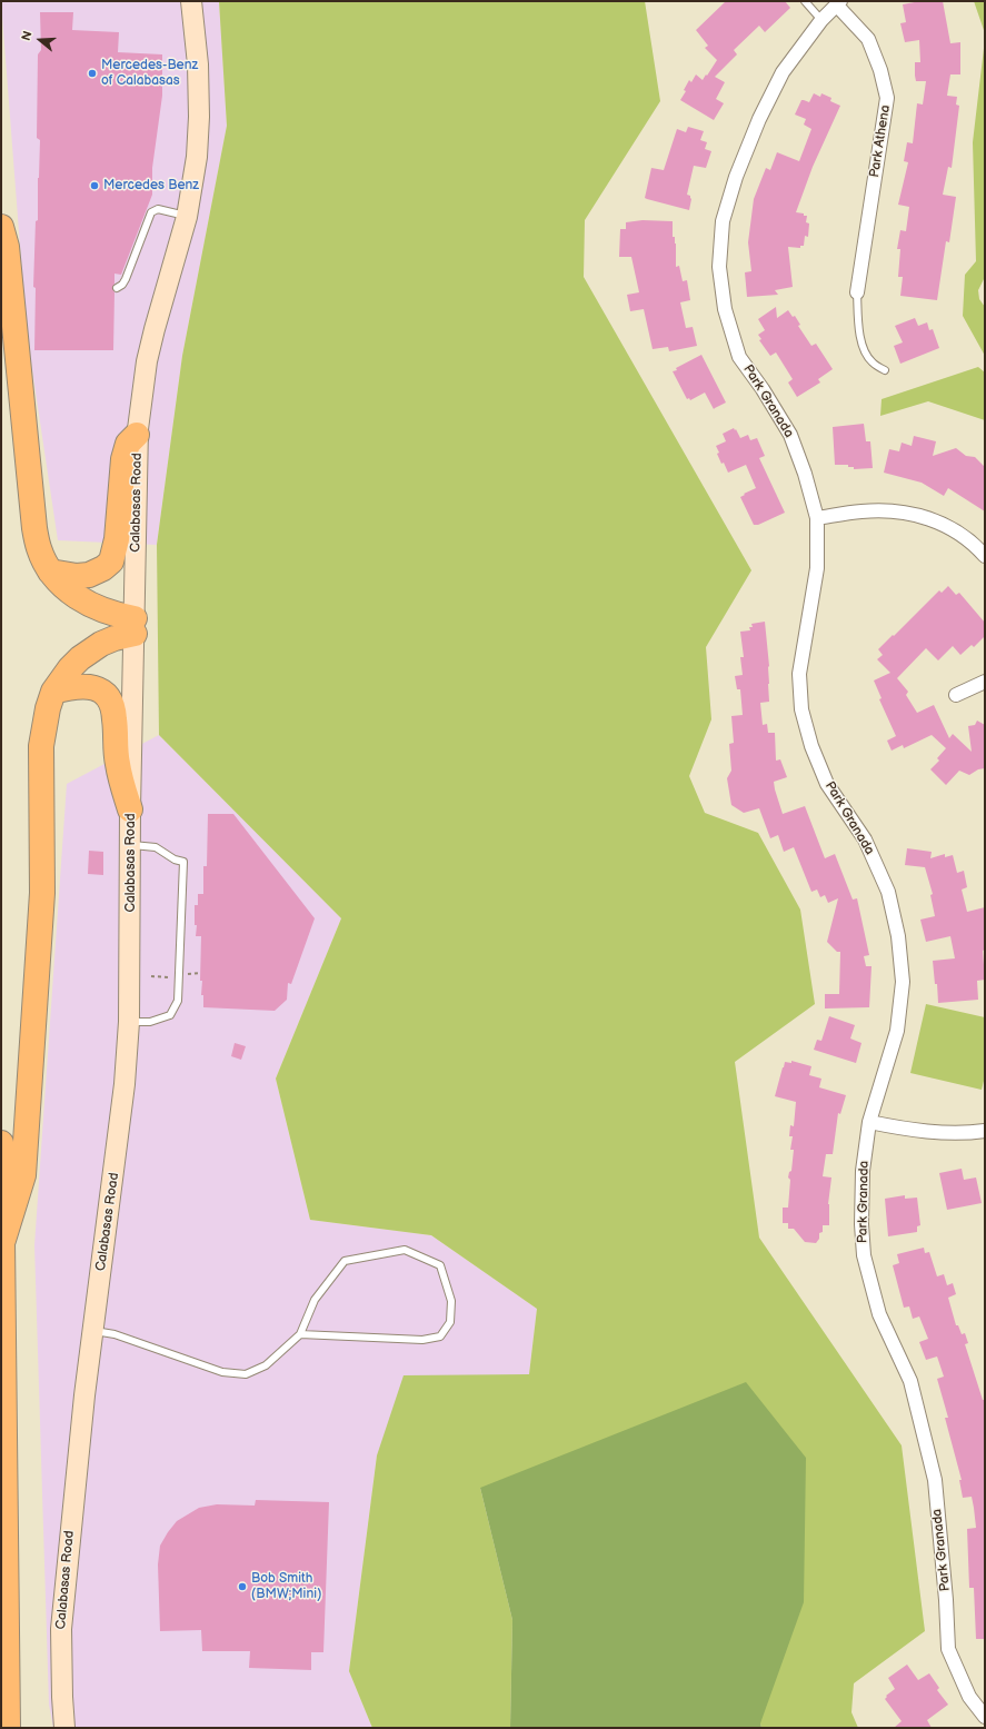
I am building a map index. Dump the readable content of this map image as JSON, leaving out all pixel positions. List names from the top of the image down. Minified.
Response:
{"streets":{"main road":["Calabasas Road"],"street":["Park Athena","Park Granada"]},"crossings":[["Park Athena","Park Granada"]],"places":["Mercedes-Benz of Calabasas","Mercedes Benz","Bob Smith (BMW;Mini)"],"north":"left"}
